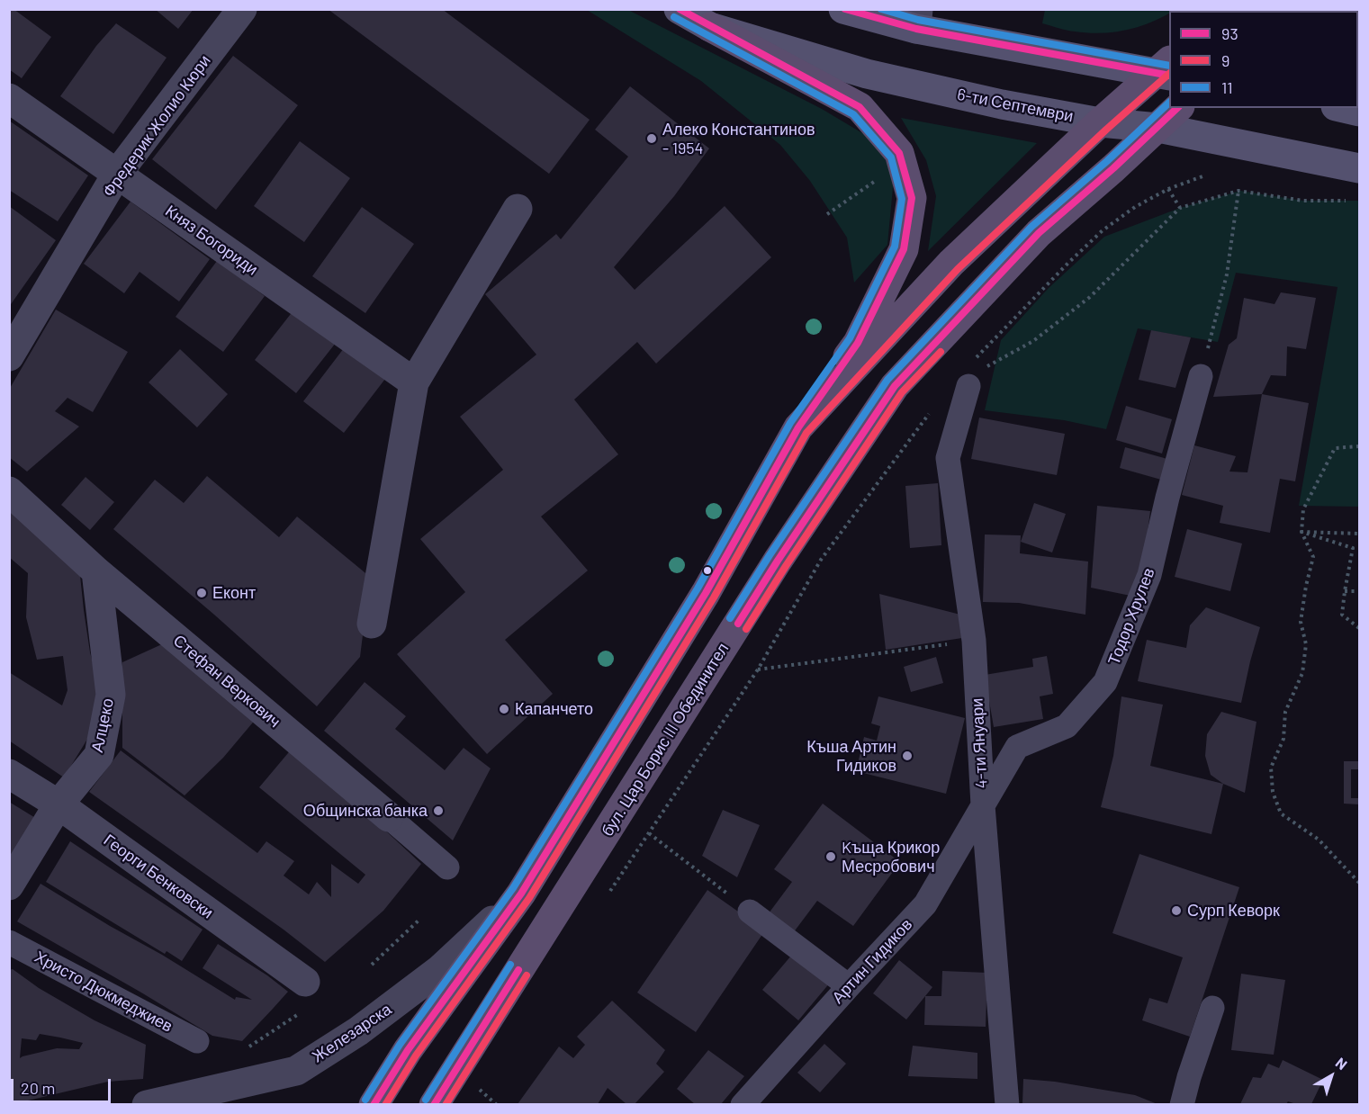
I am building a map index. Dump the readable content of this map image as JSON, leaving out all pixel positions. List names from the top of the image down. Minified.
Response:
{"streets":{"main road":["6-ти Септември","бул. Цар Борис III Обединител"],"street":["Фредерик Жолио Кюри","Княз Богориди","Тодор Хрулев","Стефан Веркович","Алцеко","4-ти Януари","Георги Бенковски","Артин Гидиков","Христо Дюкмеджиев","Железарска"]},"crossings":[["6-ти Септември","бул. Цар Борис III Обединител"],["Фредерик Жолио Кюри","Княз Богориди"],["Тодор Хрулев","4-ти Януари"],["Тодор Хрулев","Артин Гидиков"],["Стефан Веркович","Алцеко"],["Алцеко","Георги Бенковски"],["4-ти Януари","Артин Гидиков"]],"places":["Алеко Константинов - 1954","Еконт","Капанчето","Къша Артин Гидиков","Общинска банка","Kъща Крикор Месробович","Сурп Кеворк"],"lines":["transit line 93","transit line 11","transit line 9"],"legend":["93","9","11"],"scale_bar":"20 m","north":"top right"}
